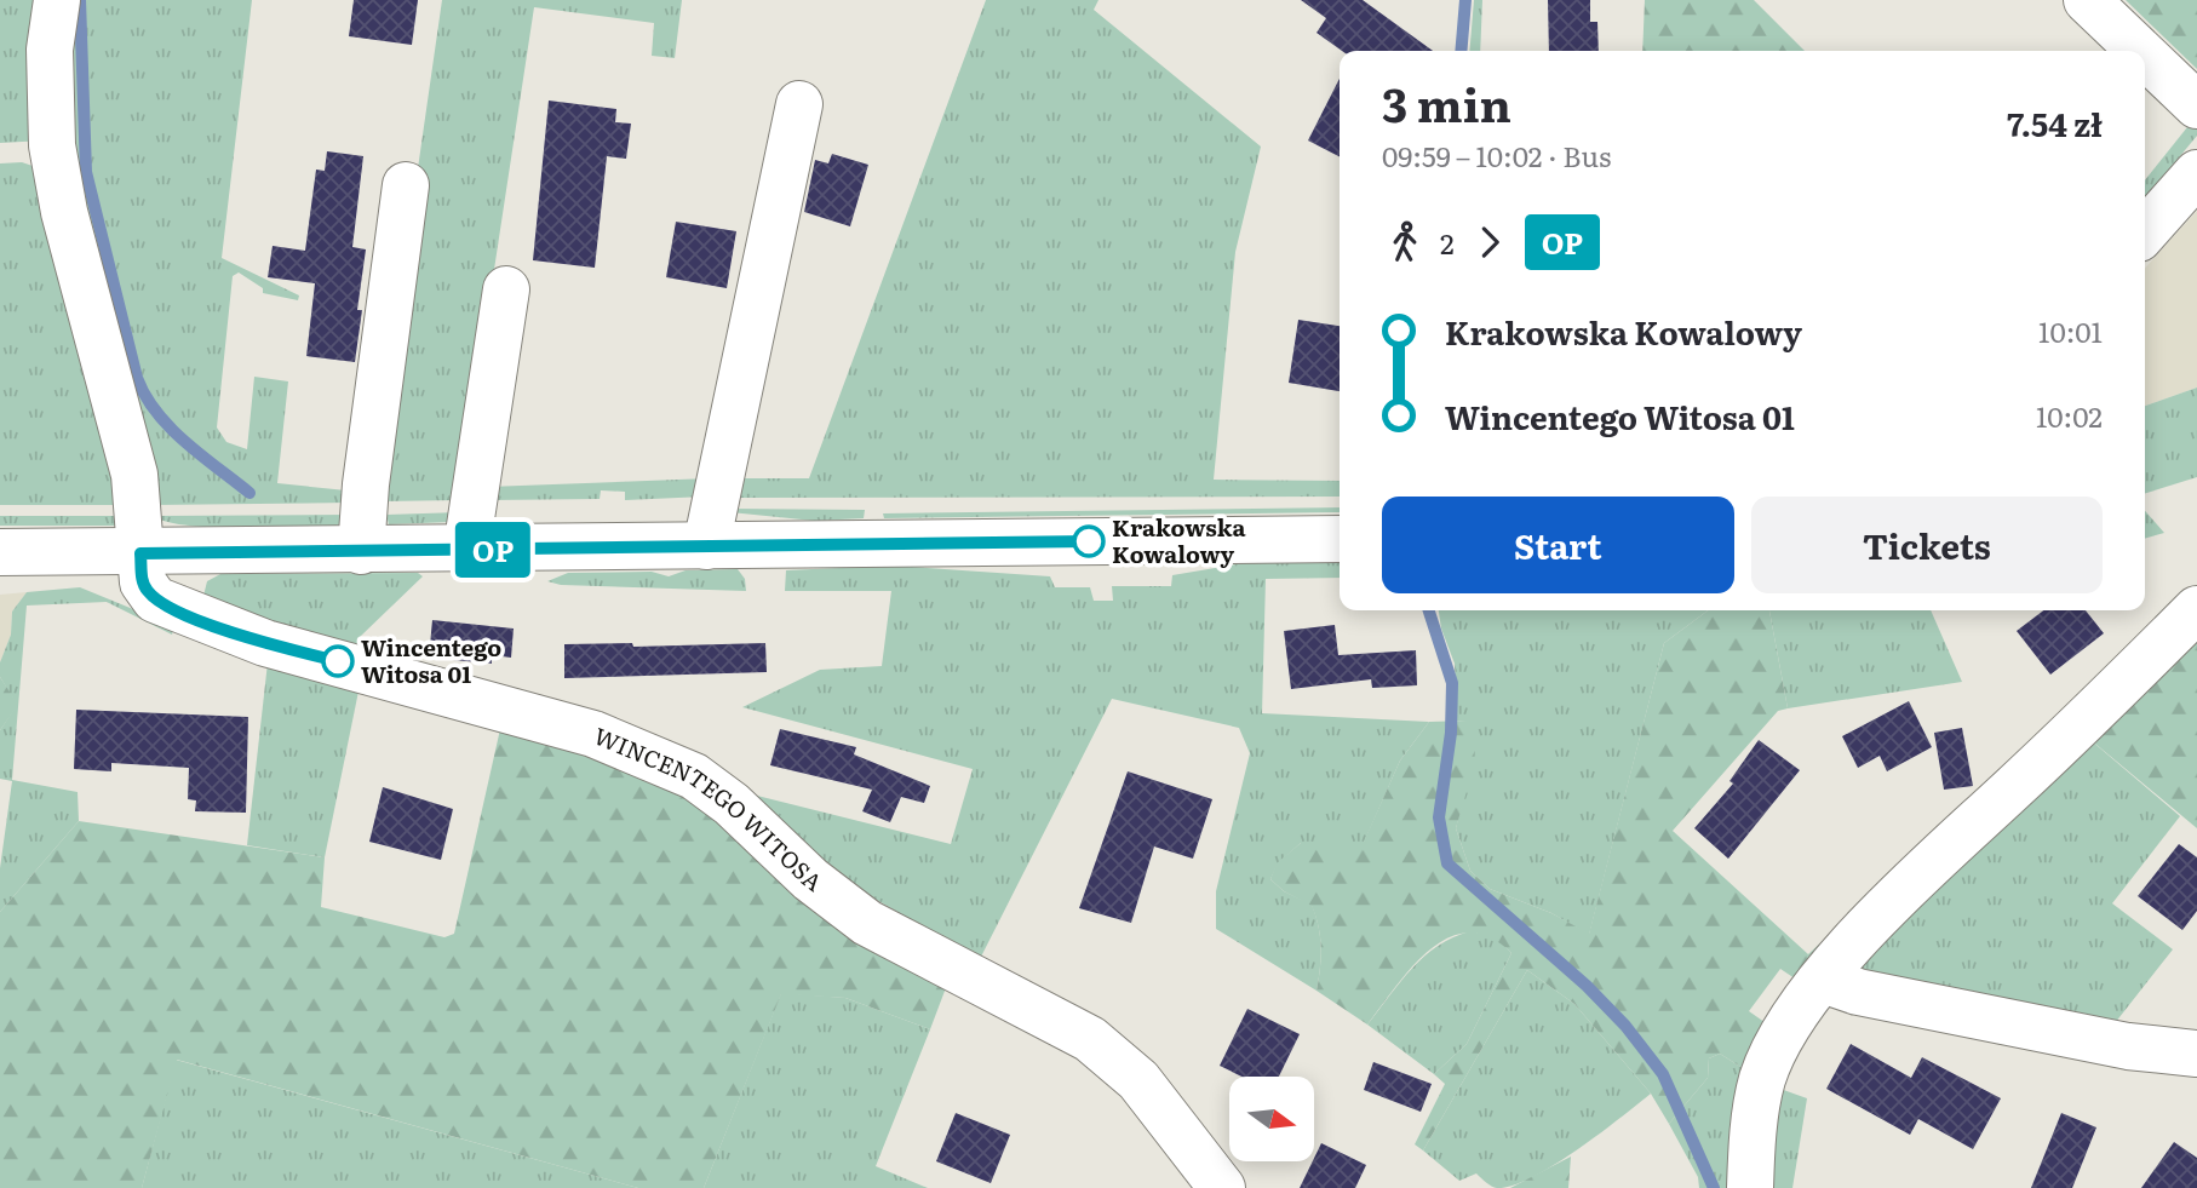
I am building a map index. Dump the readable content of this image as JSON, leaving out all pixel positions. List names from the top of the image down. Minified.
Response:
{"streets":{"street":["WINCENTEGO WITOSA"]},"places":["Krakowska Kowalowy","Wincentego Witosa 01"],"lines":["bus line OP"],"north":"right","page":{"on_map":"OP","heading":["3 min","09:59 – 10:02 · Bus","7.54 zł"],"legs":["2","OP"],"list":[{"name":"Krakowska Kowalowy","value":"10:01"},{"name":"Wincentego Witosa 01","value":"10:02"}],"buttons":["Start","Tickets"]}}
